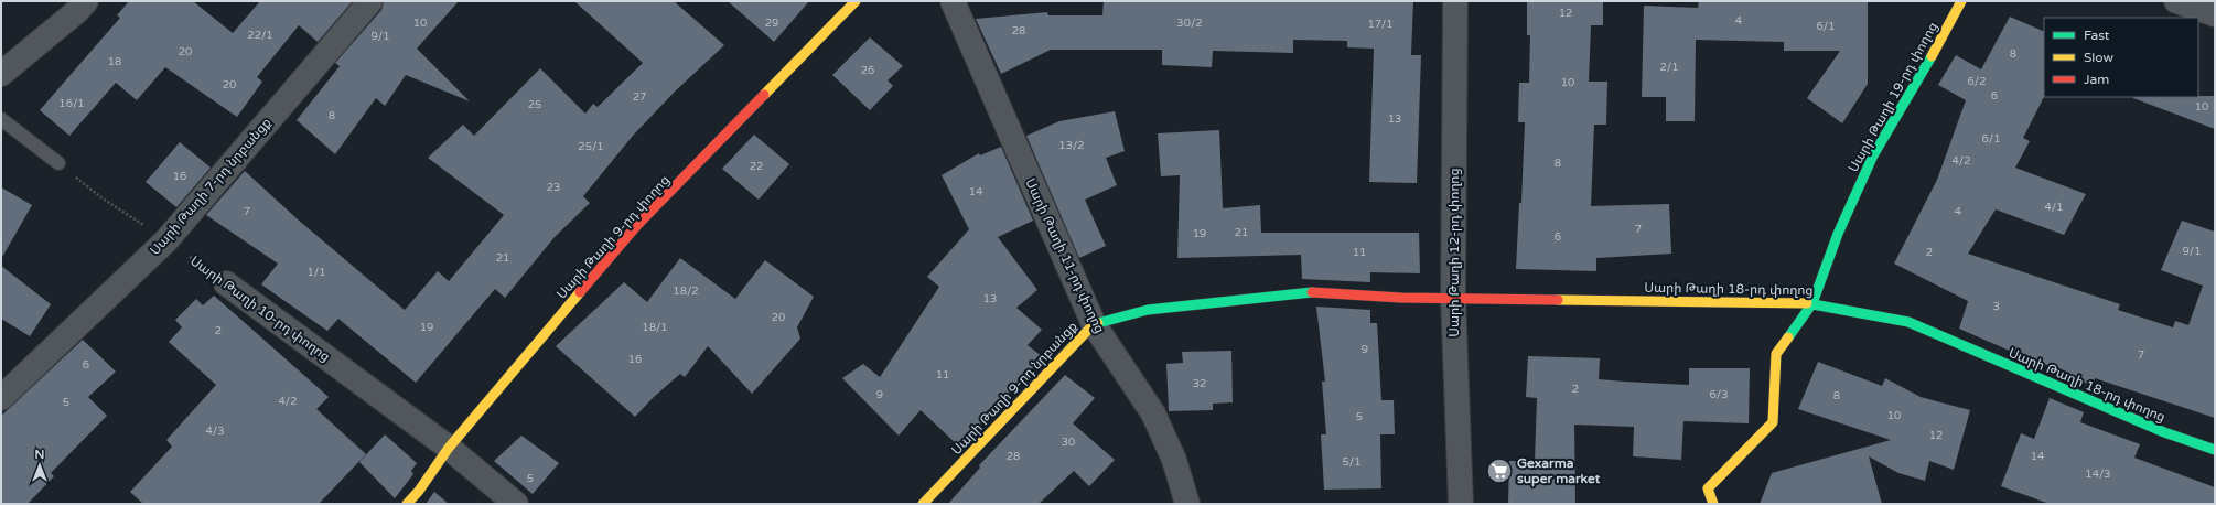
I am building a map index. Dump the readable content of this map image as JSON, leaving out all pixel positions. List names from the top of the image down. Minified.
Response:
{"streets":{"street":["Սարի Թաղի 19-րդ փողոց","Սարի Թաղի 7-րդ նրբանցք","Սարի Թաղի 9-րդ փողոց","Սարի Թաղի 12-րդ փողոց","Սարի Թաղի 11-րդ փողոց","Սարի Թաղի 18-րդ փողոց","Սարի Թաղի 10-րդ փողոց","Սարի Թաղի 9-րդ նրբանցք"]},"crossings":[["Սարի Թաղի 19-րդ փողոց","Սարի Թաղի 18-րդ փողոց"],["Սարի Թաղի 7-րդ նրբանցք","Սարի Թաղի 10-րդ փողոց"],["Սարի Թաղի 9-րդ փողոց","Սարի Թաղի 10-րդ փողոց"],["Սարի Թաղի 12-րդ փողոց","Սարի Թաղի 18-րդ փողոց"],["Սարի Թաղի 12-րդ փողոց","Սարի Թաղի 9-րդ նրբանցք"],["Սարի Թաղի 11-րդ փողոց","Սարի Թաղի 9-րդ նրբանցք"],["Սարի Թաղի 18-րդ փողոց","Սարի Թաղի 9-րդ նրբանցք"]],"places":{"supermarket":["Gexarma super market"]},"house_numbers":["12","4","10","29","30/2","17/1","6/1","28","22/1","9/1","20","8","18","2/1","26","6/2","10","20","6","27","16/1","25","10","8","13","6/1","13/2","25/1","4/2","8","22","16","23","14","4/1","7","4","7","21","19","6","9/1","11","2","21","1/1","18/2","13","3","20","19","18/1","2","9","7","16","6","11","32","2","9","6/3","8","4/2","5","10","5","4/3","12","30","28","14","5/1","14/3","5"],"legend":["Fast","Slow","Jam"],"north":"top"}
